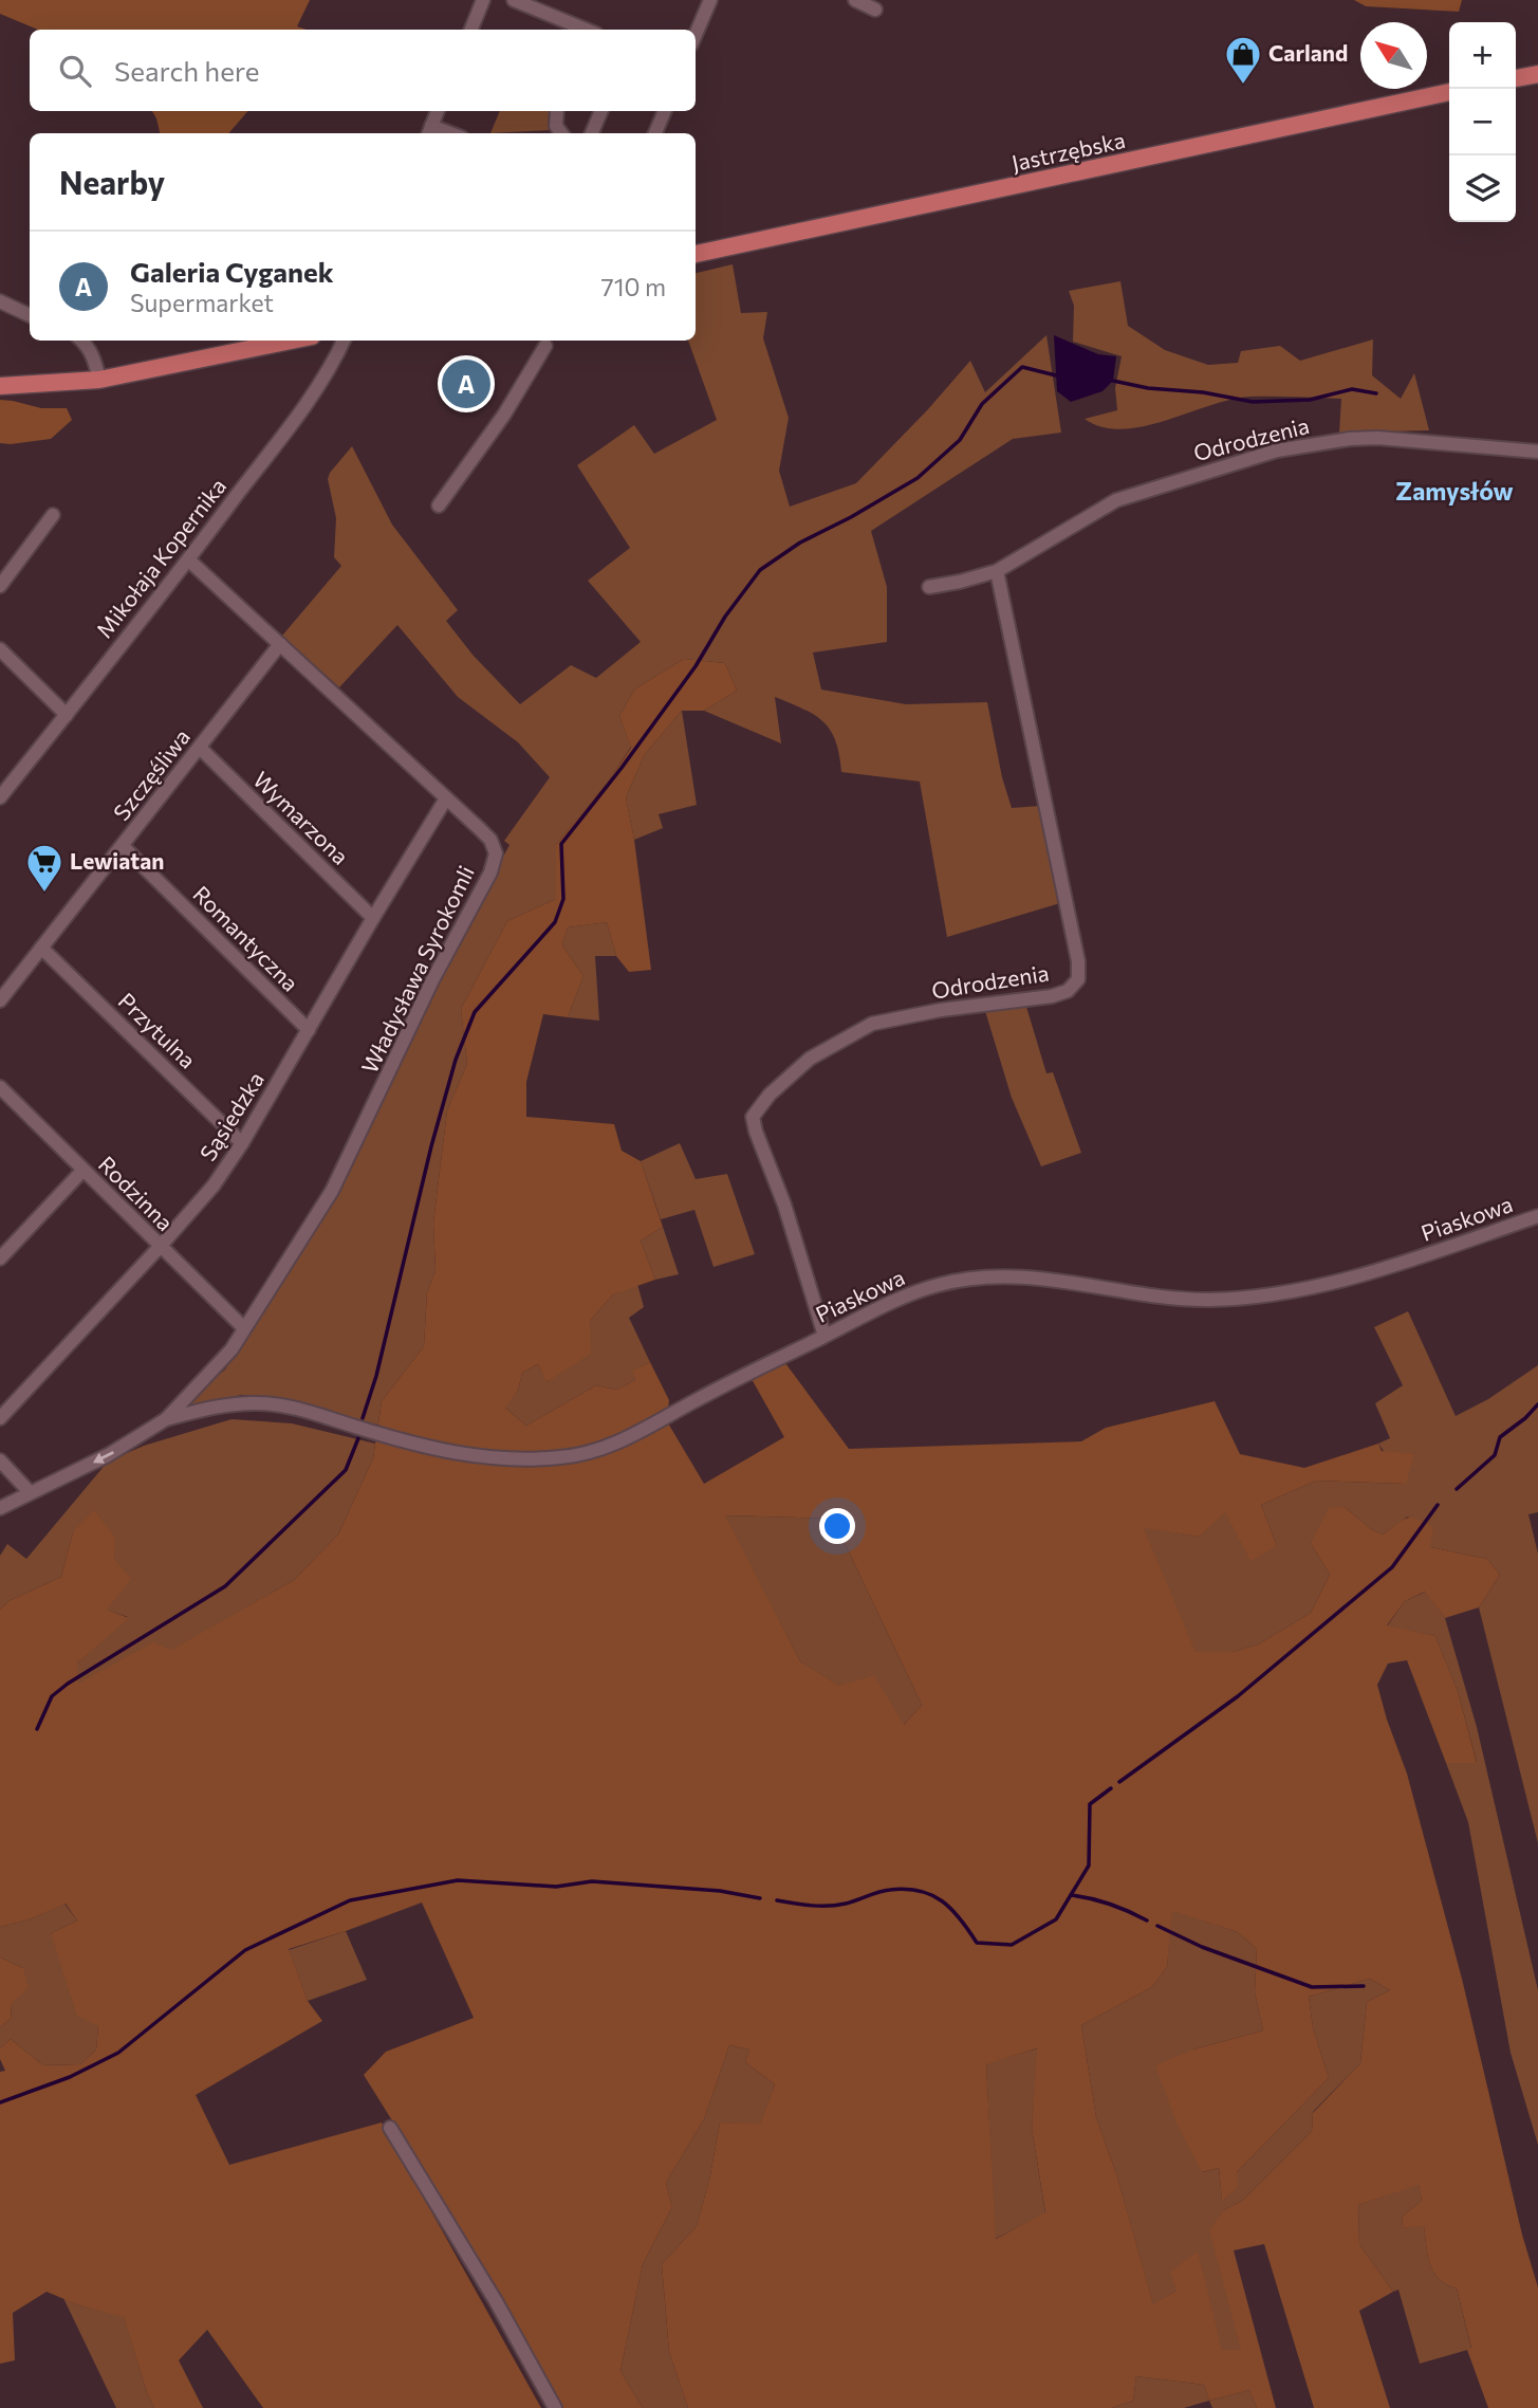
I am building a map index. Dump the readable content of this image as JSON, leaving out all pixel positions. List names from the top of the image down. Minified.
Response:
{"streets":{"main road":["Jastrzębska"],"street":["Odrodzenia","Mikołaja Kopernika","Szczęśliwa","Wymarzona","Romantyczna","Władysława Syrokomli","Przytulna","Sąsiedzka","Rodzinna","Piaskowa"]},"crossings":[["Odrodzenia","Piaskowa"],["Mikołaja Kopernika","Władysława Syrokomli"],["Szczęśliwa","Wymarzona"],["Szczęśliwa","Romantyczna"],["Szczęśliwa","Władysława Syrokomli"],["Szczęśliwa","Przytulna"],["Wymarzona","Sąsiedzka"],["Romantyczna","Sąsiedzka"],["Władysława Syrokomli","Sąsiedzka"],["Władysława Syrokomli","Rodzinna"],["Władysława Syrokomli","Piaskowa"],["Przytulna","Sąsiedzka"],["Sąsiedzka","Rodzinna"]],"districts":["Zamysłów"],"places":{"shop":["Carland"],"supermarket":["Lewiatan"]},"north":"top left","page":{"map_buttons":["+","−"],"search":"Search here","heading":"Nearby","list":[{"mark":"A","name":"Galeria Cyganek","note":"Supermarket","value":"710 m"}],"pins":"A"}}
